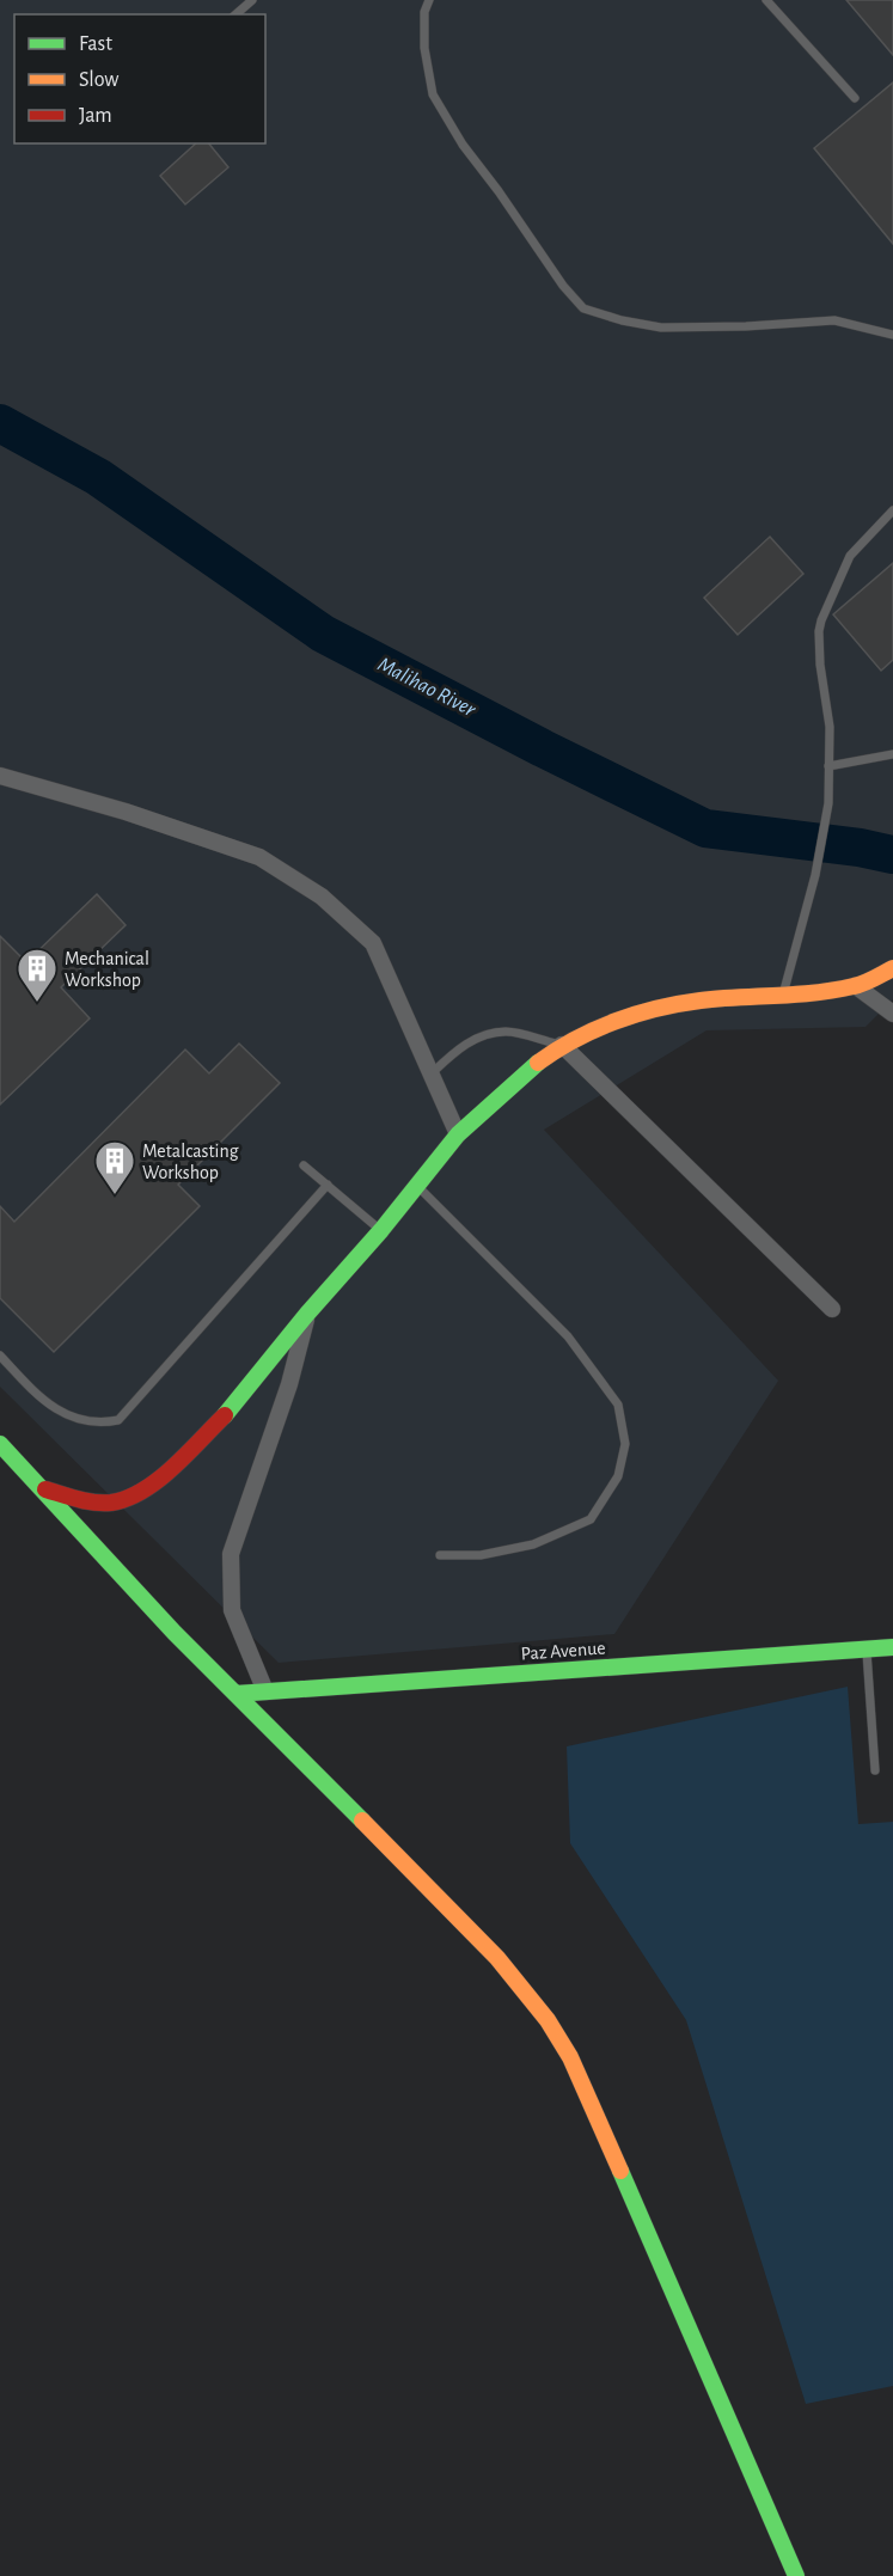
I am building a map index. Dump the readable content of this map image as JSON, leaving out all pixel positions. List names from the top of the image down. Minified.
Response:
{"streets":{"street":["Paz Avenue"]},"water":["Malihao River"],"places":{"building":["Mechanical Workshop","Metalcasting Workshop"]},"legend":["Fast","Slow","Jam"]}
